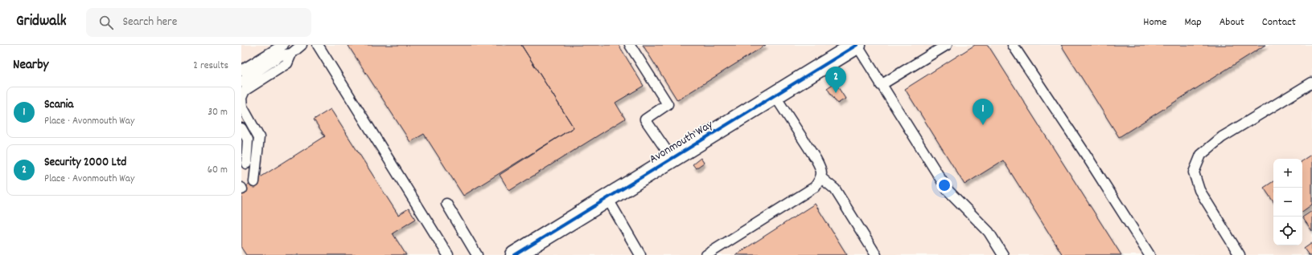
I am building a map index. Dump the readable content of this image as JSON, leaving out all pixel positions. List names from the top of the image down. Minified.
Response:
{"streets":{"street":["Avonmouth Way"]},"page":{"header":"Gridwalk","search":"Search here","nav":["Home","Map","About","Contact"],"heading":["Nearby","2 results"],"pins":["2","1"],"list":[{"mark":"1","name":"Scania","note":"Place · Avonmouth Way","value":"30 m"},{"mark":"2","name":"Security 2000 Ltd","note":"Place · Avonmouth Way","value":"60 m"}],"map_buttons":["+","−"]}}
